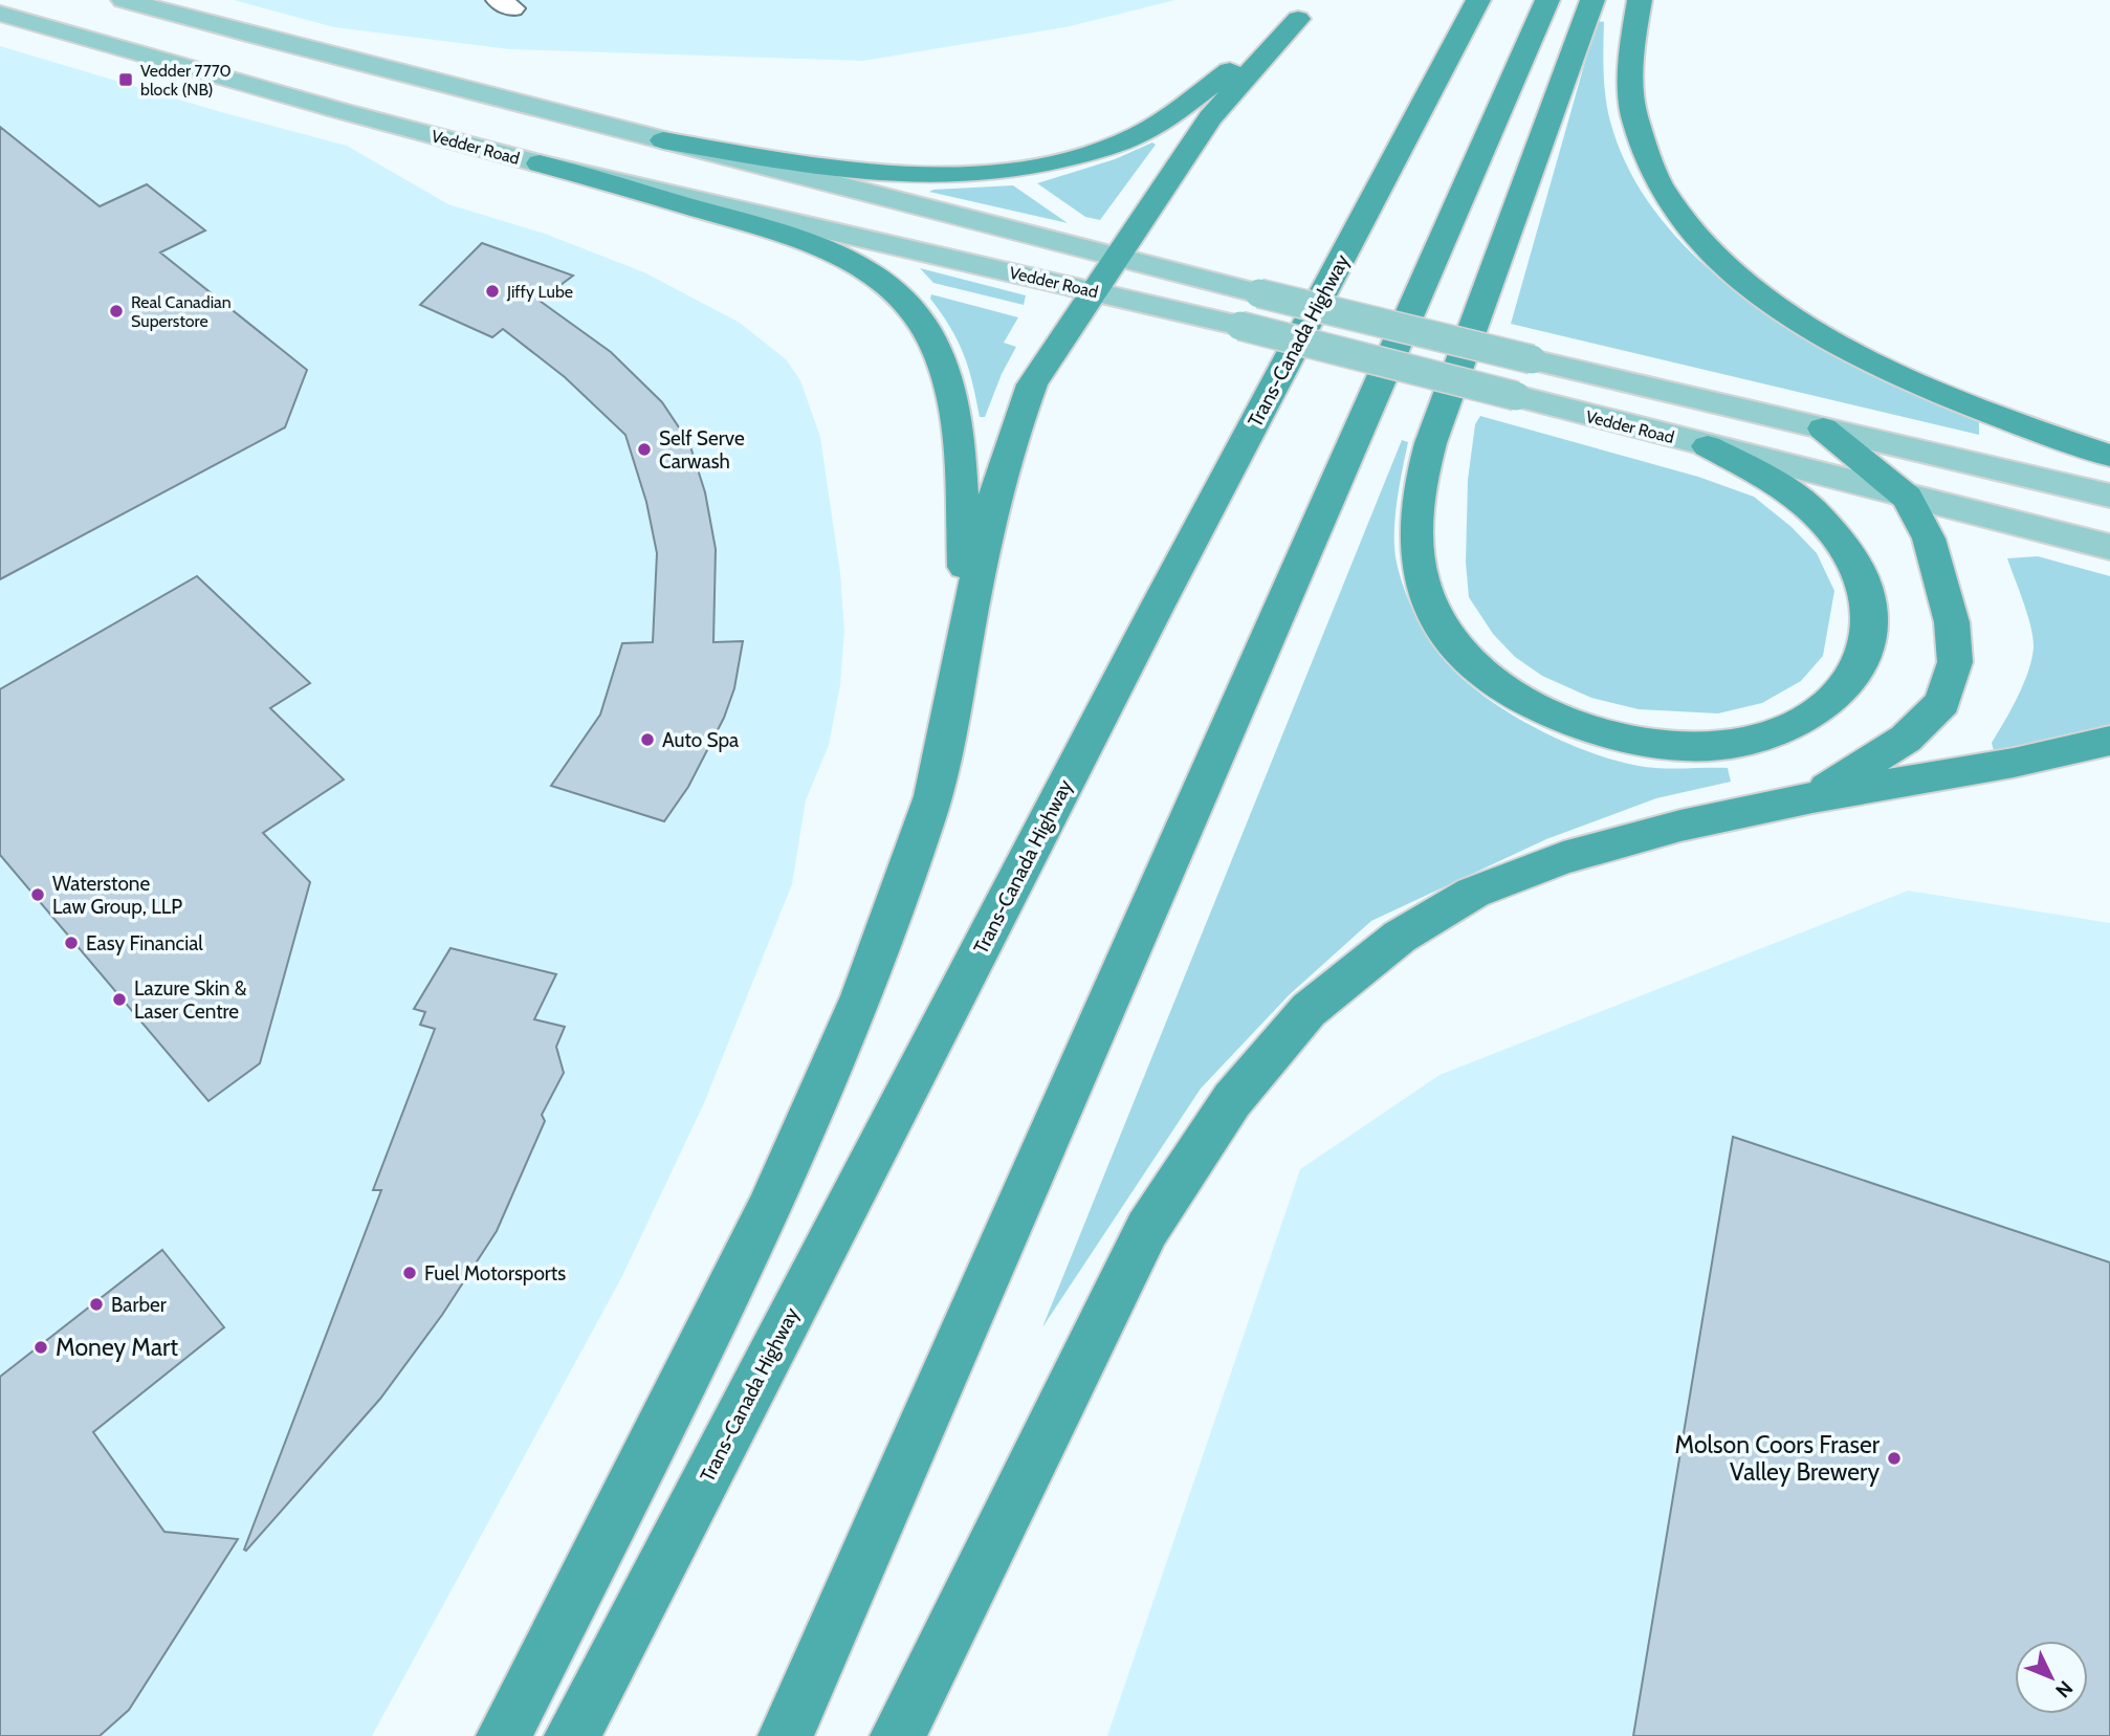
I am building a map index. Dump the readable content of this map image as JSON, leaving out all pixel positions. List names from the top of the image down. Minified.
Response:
{"streets":{"highway":["Trans-Canada Highway"],"main road":["Vedder Road"]},"places":{"transit":["Vedder 7770 block (NB)"],"other":["Jiffy Lube","Real Canadian Superstore","Self Serve Carwash","Auto Spa","Waterstone Law Group, LLP","Easy Financial","Lazure Skin & Laser Centre","Fuel Motorsports","Barber","Money Mart","Molson Coors Fraser Valley Brewery"]},"north":"bottom right"}
